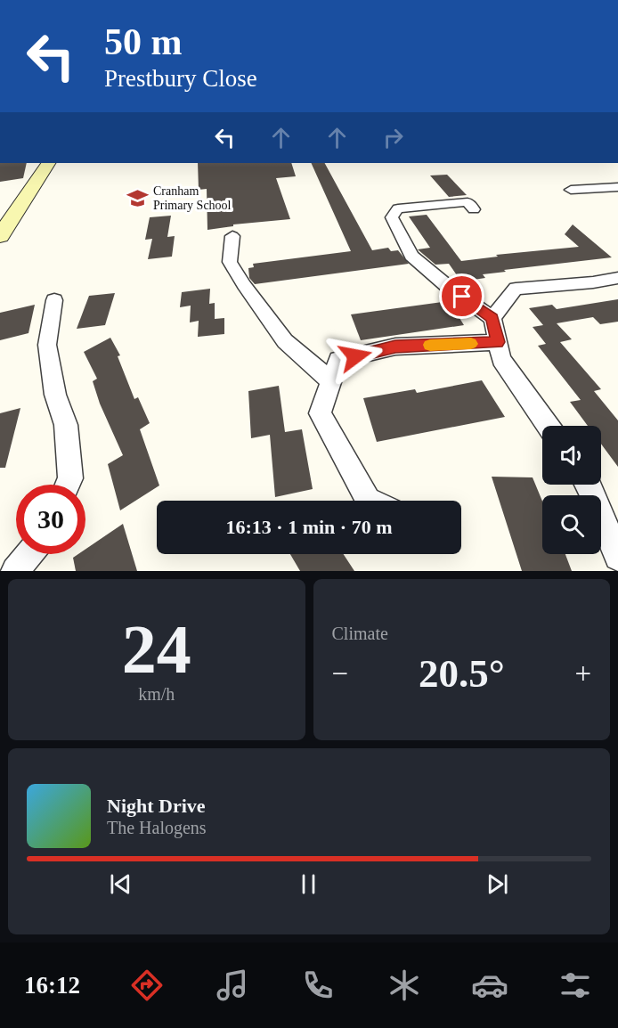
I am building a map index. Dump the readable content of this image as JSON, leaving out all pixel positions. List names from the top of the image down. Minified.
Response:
{"places":{"school or university":["Cranham Primary School"]},"page":{"turn":["50 m","Prestbury Close"],"limit":"30","trip":"16:13 · 1 min · 70 m","tile":[["24","km/h"],"Climate"],"heat":["−","20.5°","+"],"song":["Night Drive","The Halogens"],"tabs":"16:12"}}
